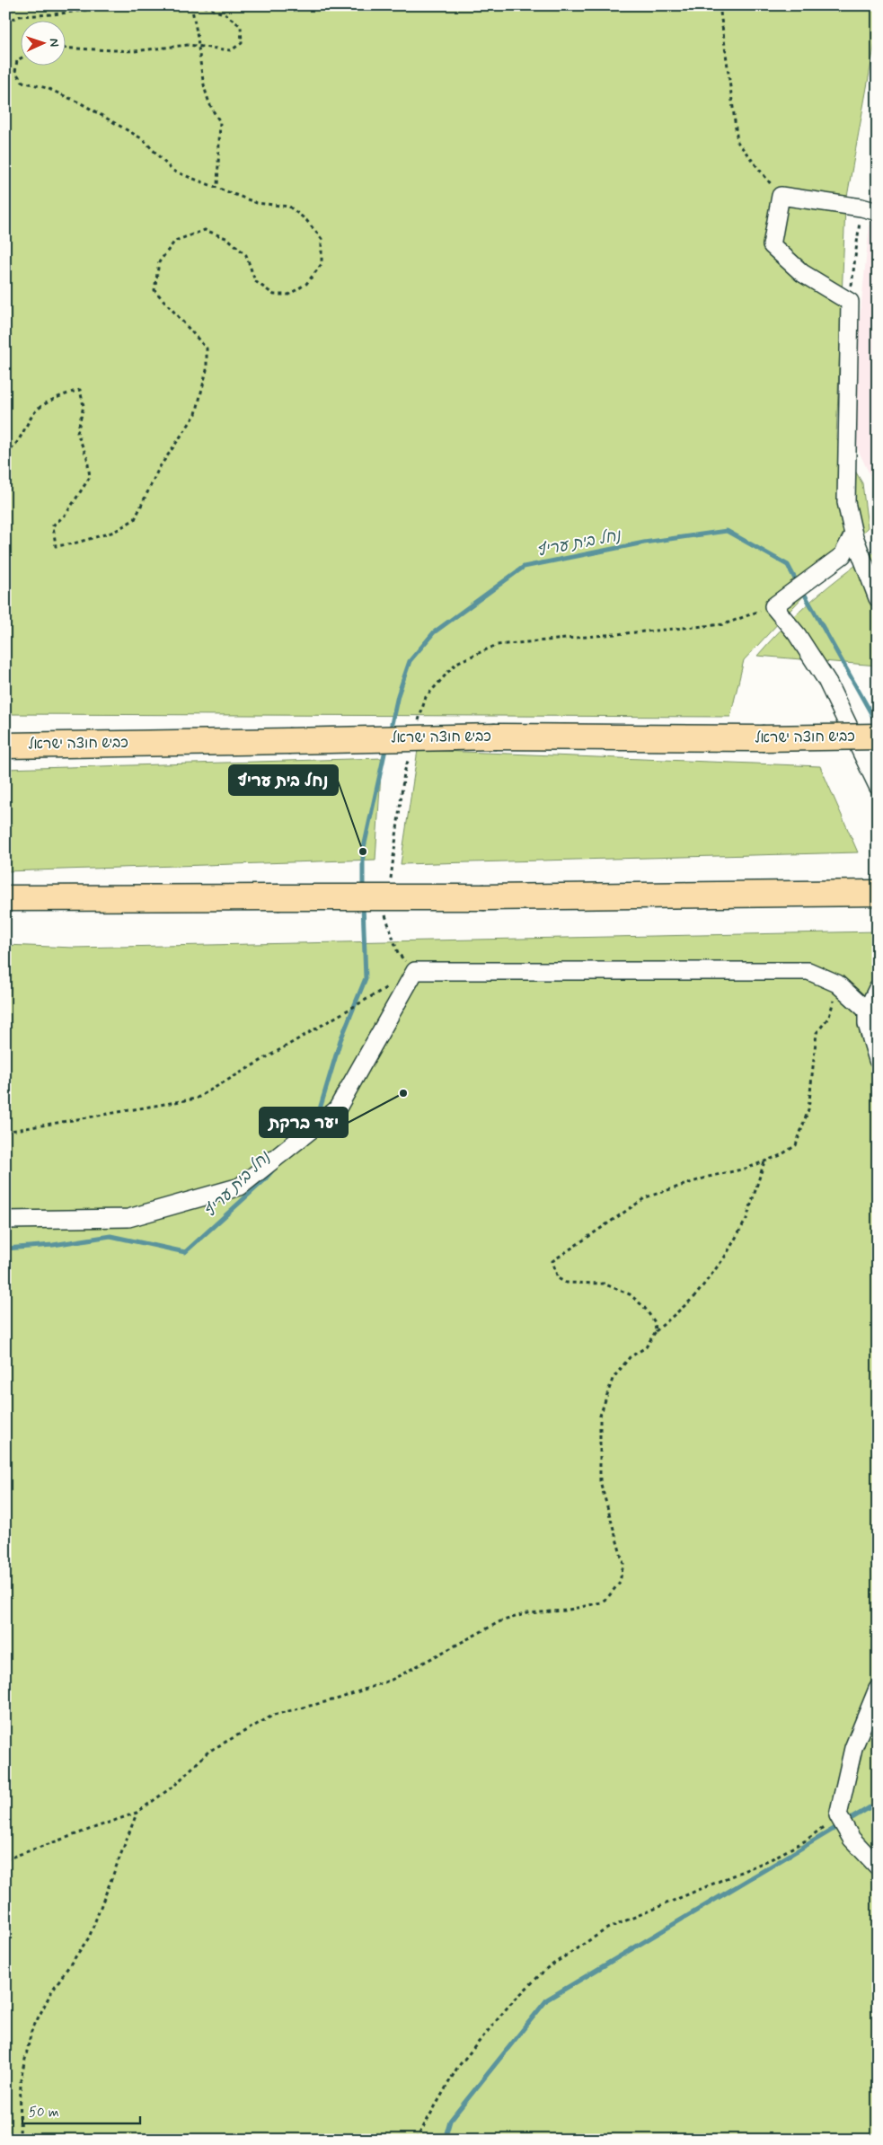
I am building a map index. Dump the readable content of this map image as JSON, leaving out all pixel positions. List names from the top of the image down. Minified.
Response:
{"streets":{"highway":["כביש חוצה ישראל"]},"water":["נחל בית עריף"],"places":["נחל בית עריף","יער ברקת"],"scale_bar":"50 m","north":"right"}
